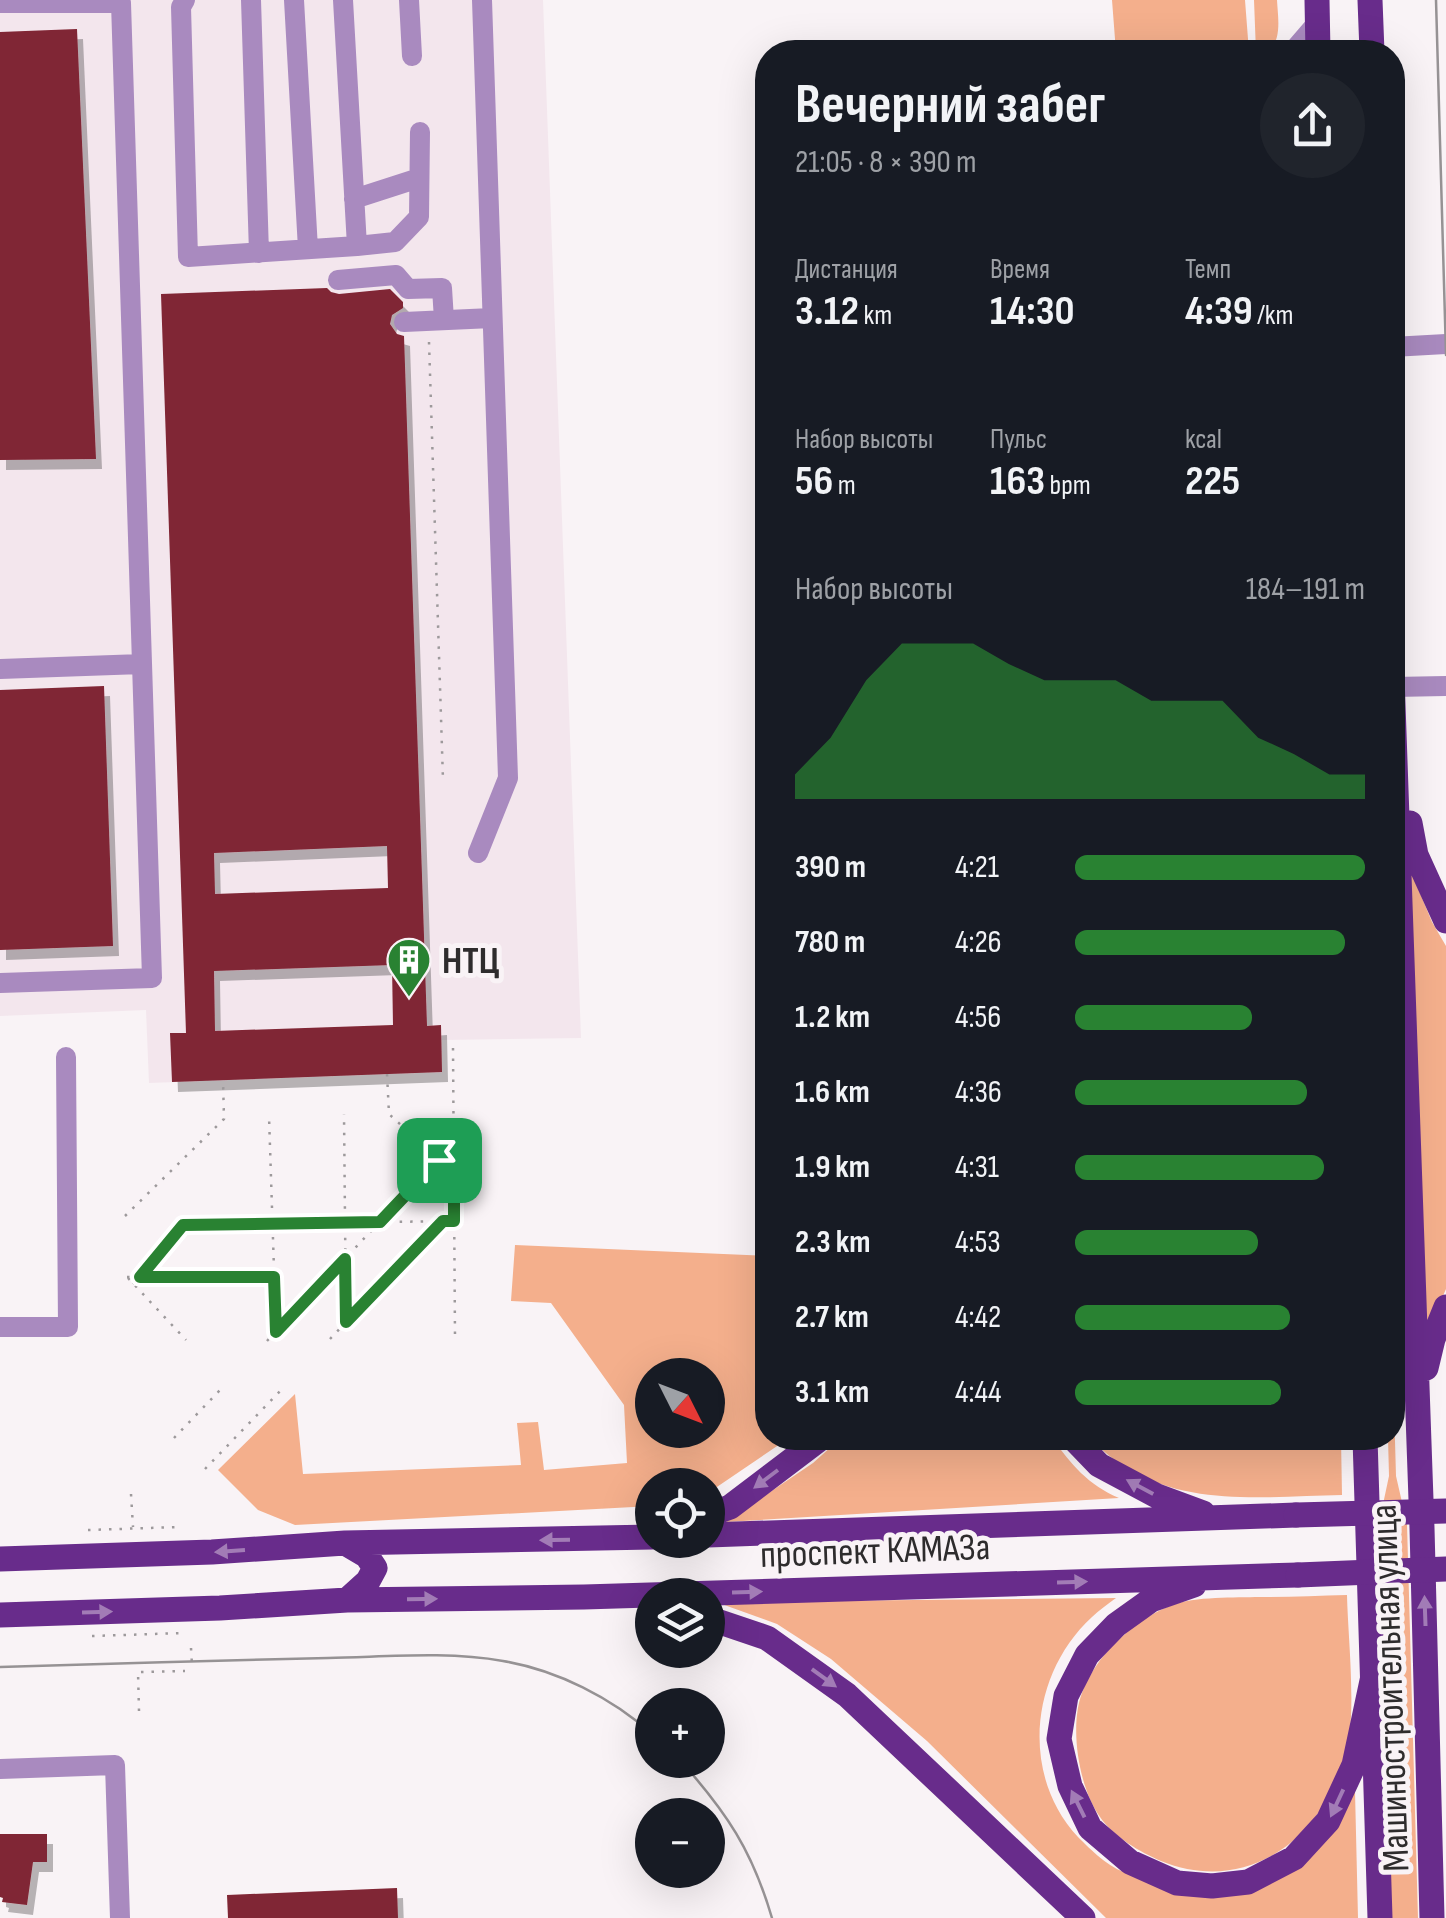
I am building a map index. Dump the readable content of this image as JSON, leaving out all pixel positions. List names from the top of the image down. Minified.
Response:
{"streets":{"main road":["проспект КАМАЗа","Машиностроительная улица"]},"places":{"building":["НТЦ"]},"north":"bottom right","page":{"heading":["Вечерний забег","21:05 · 8 × 390 m"],"stats":[["Дистанция","3.12 km"],["Время","14:30"],["Темп","4:39 /km"],["Набор высоты","56 m"],["Пульс","163 bpm"],["kcal","225"]],"chart":["Набор высоты","184–191 m"],"list":[{"name":"390 m","note":"4:21"},{"name":"780 m","note":"4:26"},{"name":"1.2 km","note":"4:56"},{"name":"1.6 km","note":"4:36"},{"name":"1.9 km","note":"4:31"},{"name":"2.3 km","note":"4:53"},{"name":"2.7 km","note":"4:42"},{"name":"3.1 km","note":"4:44"}],"map_buttons":["+","−"]}}
